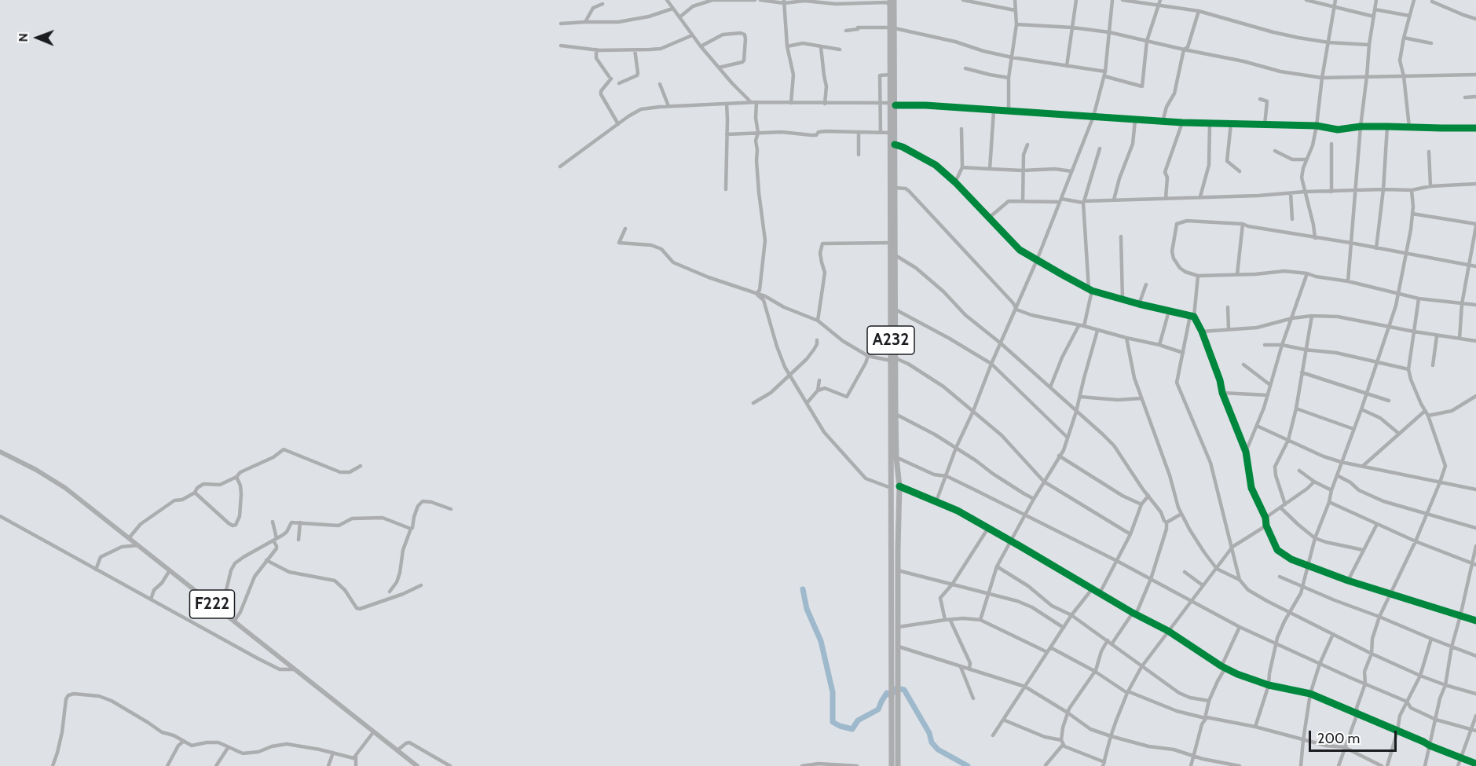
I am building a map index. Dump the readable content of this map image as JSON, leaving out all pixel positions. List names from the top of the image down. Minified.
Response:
{"streets":{"highway":["A232"],"main road":["F222"]},"scale_bar":"200 m","north":"left"}
